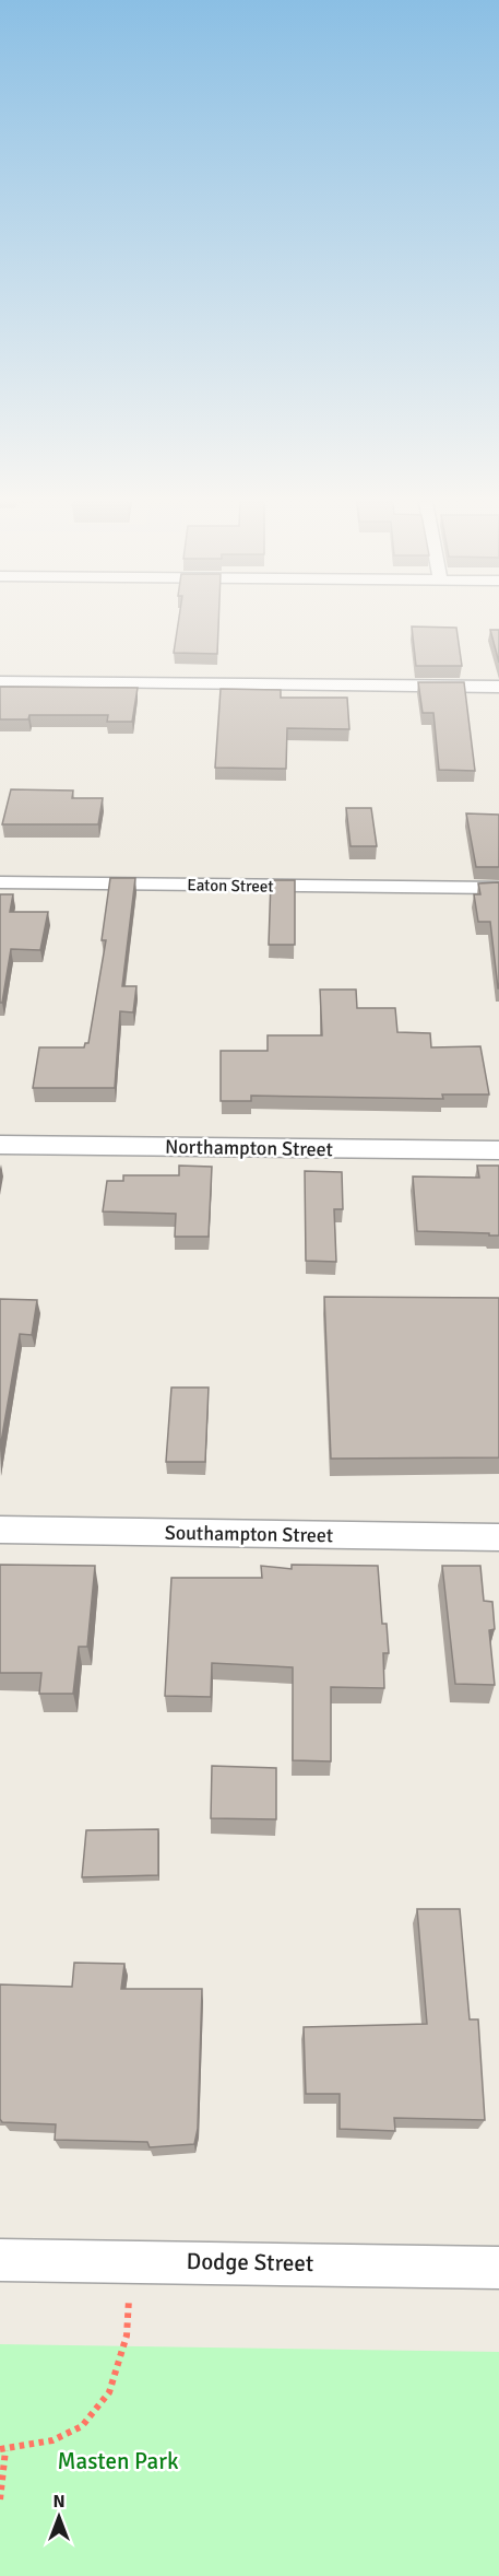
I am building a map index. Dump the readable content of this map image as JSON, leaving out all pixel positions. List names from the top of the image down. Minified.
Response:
{"streets":{"street":["Eaton Street","Northampton Street","Southampton Street","Dodge Street"]},"parks":["Masten Park"],"north":"top"}
